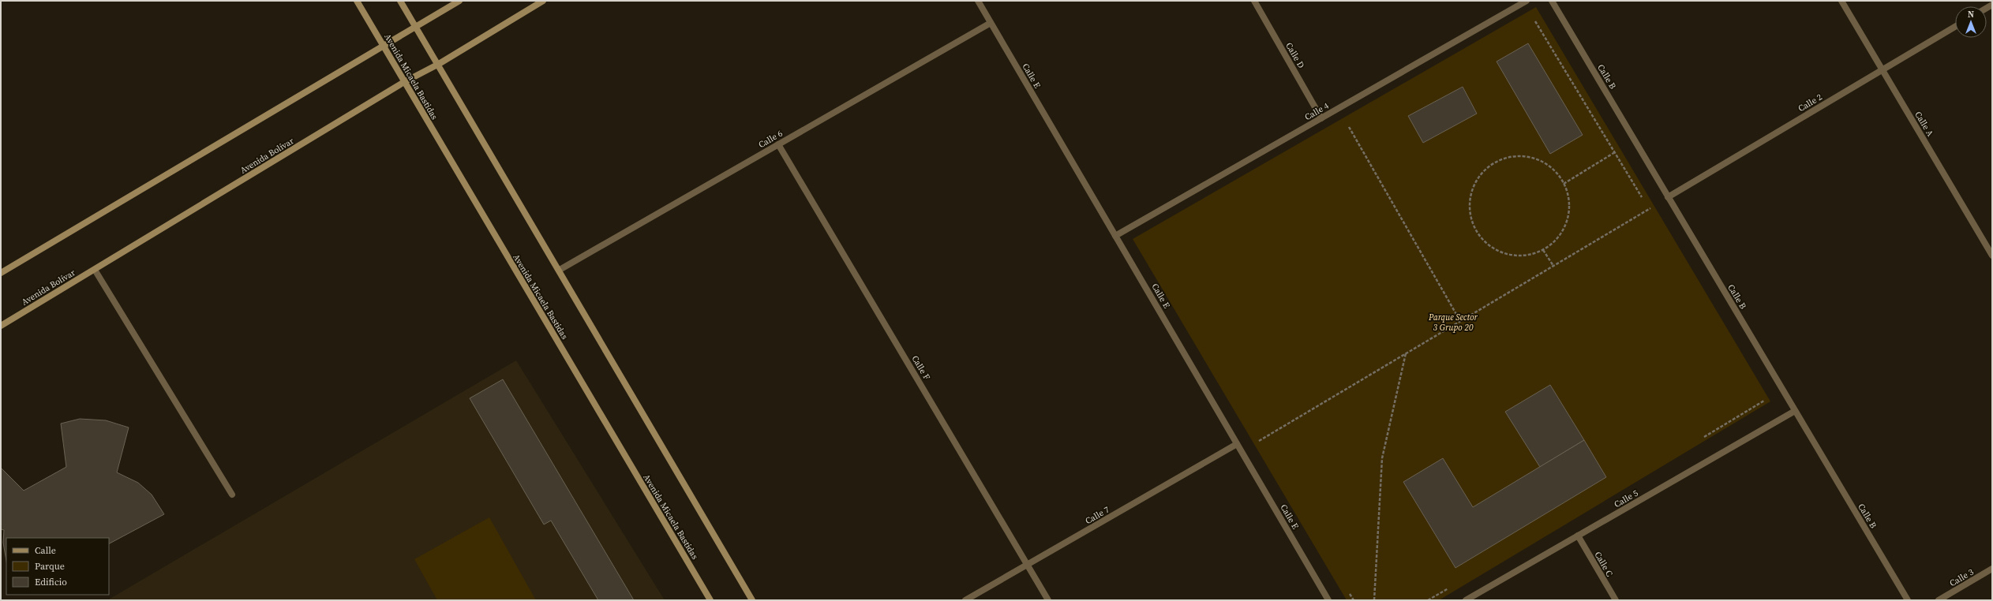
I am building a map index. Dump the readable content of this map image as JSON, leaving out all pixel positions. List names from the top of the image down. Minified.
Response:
{"streets":{"street":["Calle D","Calle E","Avenida Micaela Bastidas","Calle B","Calle 2","Calle 4","Calle A","Calle 6","Avenida Bolívar","Calle F","Calle 5","Calle 7","Calle C","Calle 3"]},"crossings":[["Calle D","Calle 4"],["Calle E","Calle 4"],["Calle E","Calle 6"],["Calle E","Calle 7"],["Avenida Micaela Bastidas","Avenida Bolívar"],["Calle B","Calle 2"],["Calle B","Calle 5"],["Calle 2","Calle A"],["Calle 6","Calle F"],["Calle F","Calle 7"],["Calle 5","Calle C"]],"parks":["Parque Sector 3 Grupo 20"],"legend":["Calle","Parque","Edificio"],"north":"top"}
